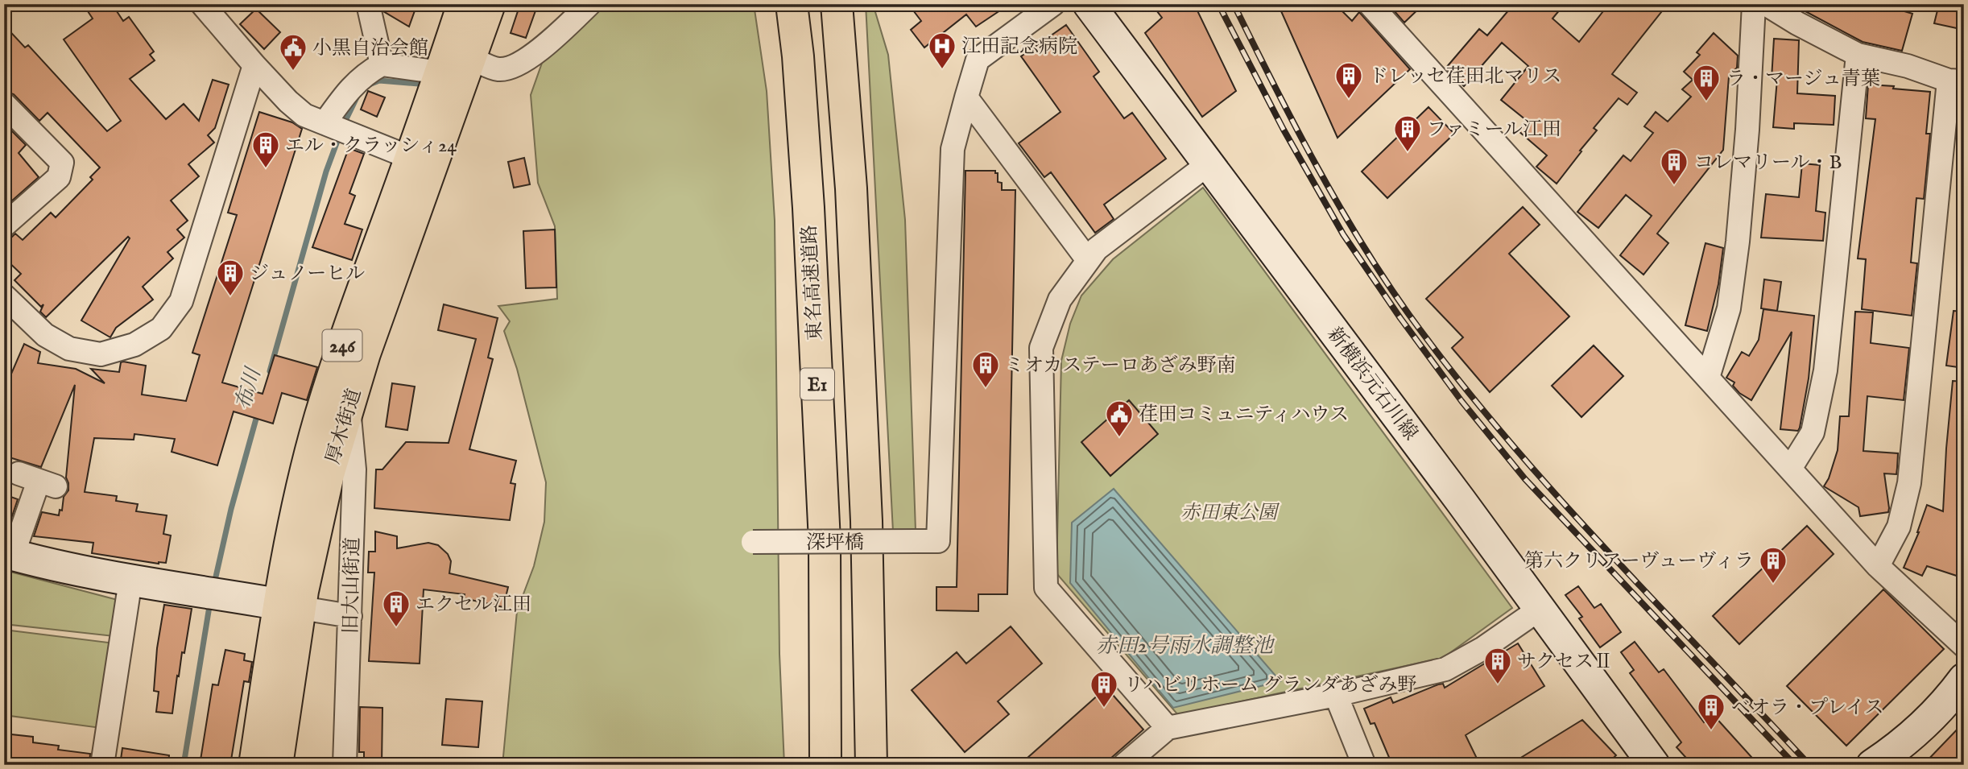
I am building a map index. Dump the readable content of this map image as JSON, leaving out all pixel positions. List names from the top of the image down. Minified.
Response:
{"streets":{"highway":["東名高速道路","246","E1","厚木街道"],"street":["新横浜元石川線","深坪橋","旧大山街道"]},"crossings":[["厚木街道","旧大山街道"]],"water":["布川","赤田2号雨水調整池"],"parks":["赤田東公園"],"places":{"hospital":["江田記念病院"],"public building":["小黒自治会館","荏田コミュニティハウス"],"building":["ドレッセ荏田北マリス","ラ・マージュ青葉","ファミール江田","エル・クラッシィ24","コレマリール・B","ジュノーヒル","ミオカステーロあざみ野南","第六クリアーヴューヴィラ","エクセル江田","サクセスⅡ","リハビリホーム グランダあざみ野","ベオラ・プレイス"]}}
